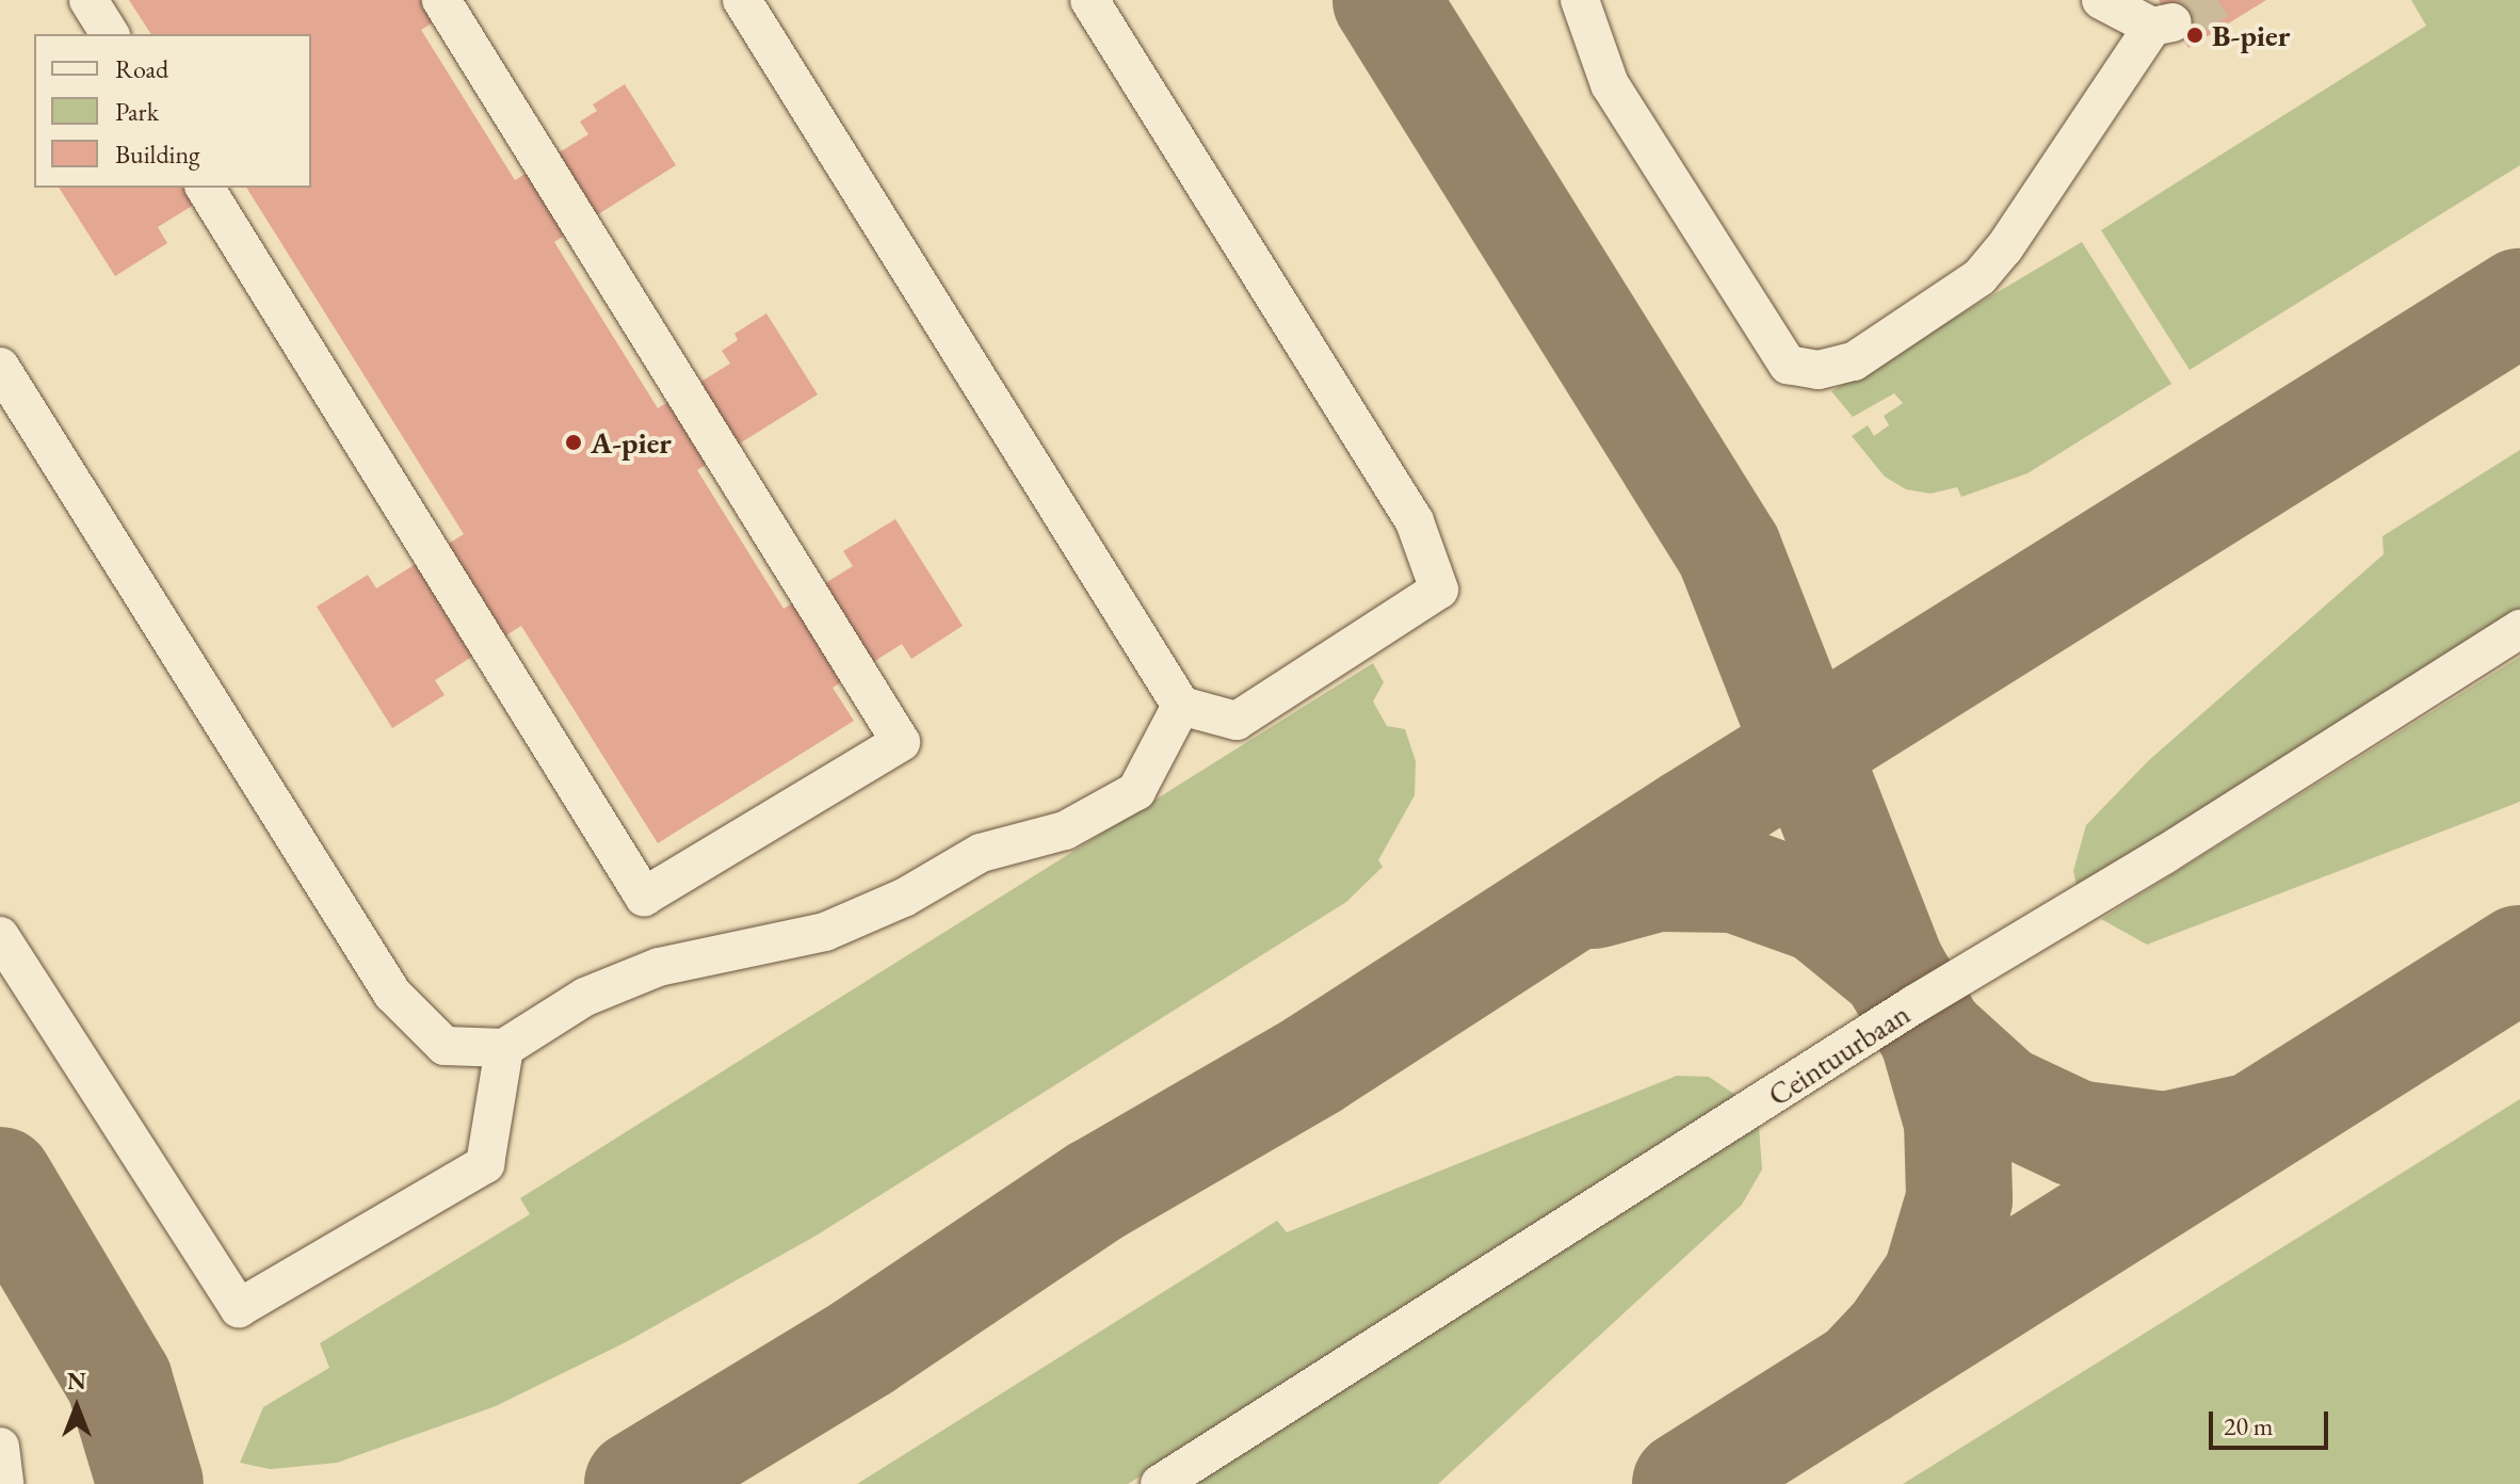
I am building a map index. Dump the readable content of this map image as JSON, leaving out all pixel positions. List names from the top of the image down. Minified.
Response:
{"streets":{"lane":["Ceintuurbaan"]},"places":["B-pier","A-pier"],"legend":["Road","Park","Building"],"scale_bar":"20 m","north":"top"}
